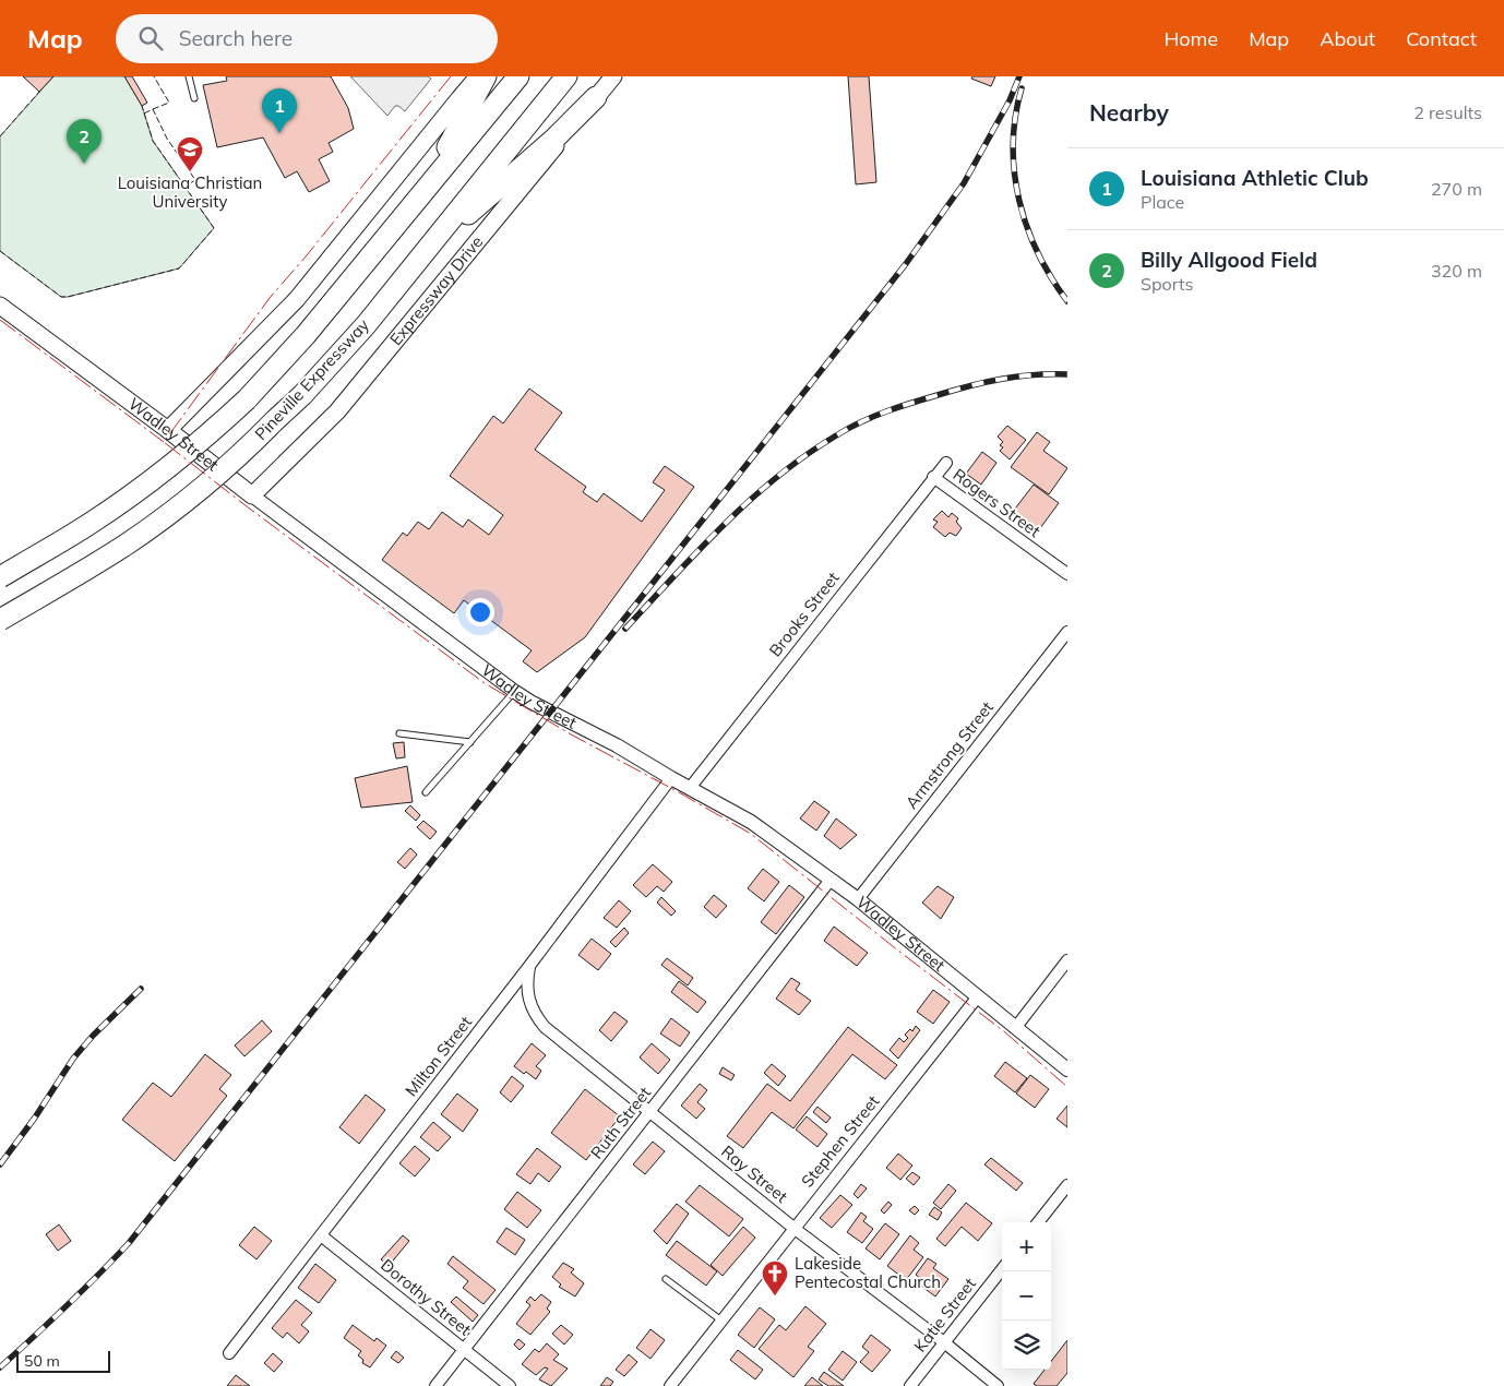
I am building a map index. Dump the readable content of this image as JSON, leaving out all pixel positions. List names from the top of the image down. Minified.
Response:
{"streets":{"highway":["Pineville Expressway"],"main road":["Expressway Drive","Wadley Street"],"street":["Rogers Street","Brooks Street","Armstrong Street","Milton Street","Ruth Street","Stephen Street","Ray Street","Dorothy Street","Katie Street"]},"crossings":[["Expressway Drive","Wadley Street"],["Wadley Street","Brooks Street"],["Wadley Street","Armstrong Street"],["Wadley Street","Milton Street"],["Wadley Street","Ruth Street"],["Wadley Street","Stephen Street"],["Rogers Street","Brooks Street"],["Milton Street","Ray Street"],["Milton Street","Dorothy Street"],["Ruth Street","Ray Street"],["Ruth Street","Dorothy Street"],["Stephen Street","Ray Street"],["Ray Street","Katie Street"]],"places":{"school or university":["Louisiana Christian University"],"church":["Lakeside Pentecostal Church"]},"scale_bar":"50 m","page":{"header":"Map","search":"Search here","nav":["Home","Map","About","Contact"],"heading":["Nearby","2 results"],"pins":["1","2"],"list":[{"mark":"1","name":"Louisiana Athletic Club","note":"Place","value":"270 m"},{"mark":"2","name":"Billy Allgood Field","note":"Sports","value":"320 m"}],"map_buttons":["+","−"],"scale":"50 m"}}
